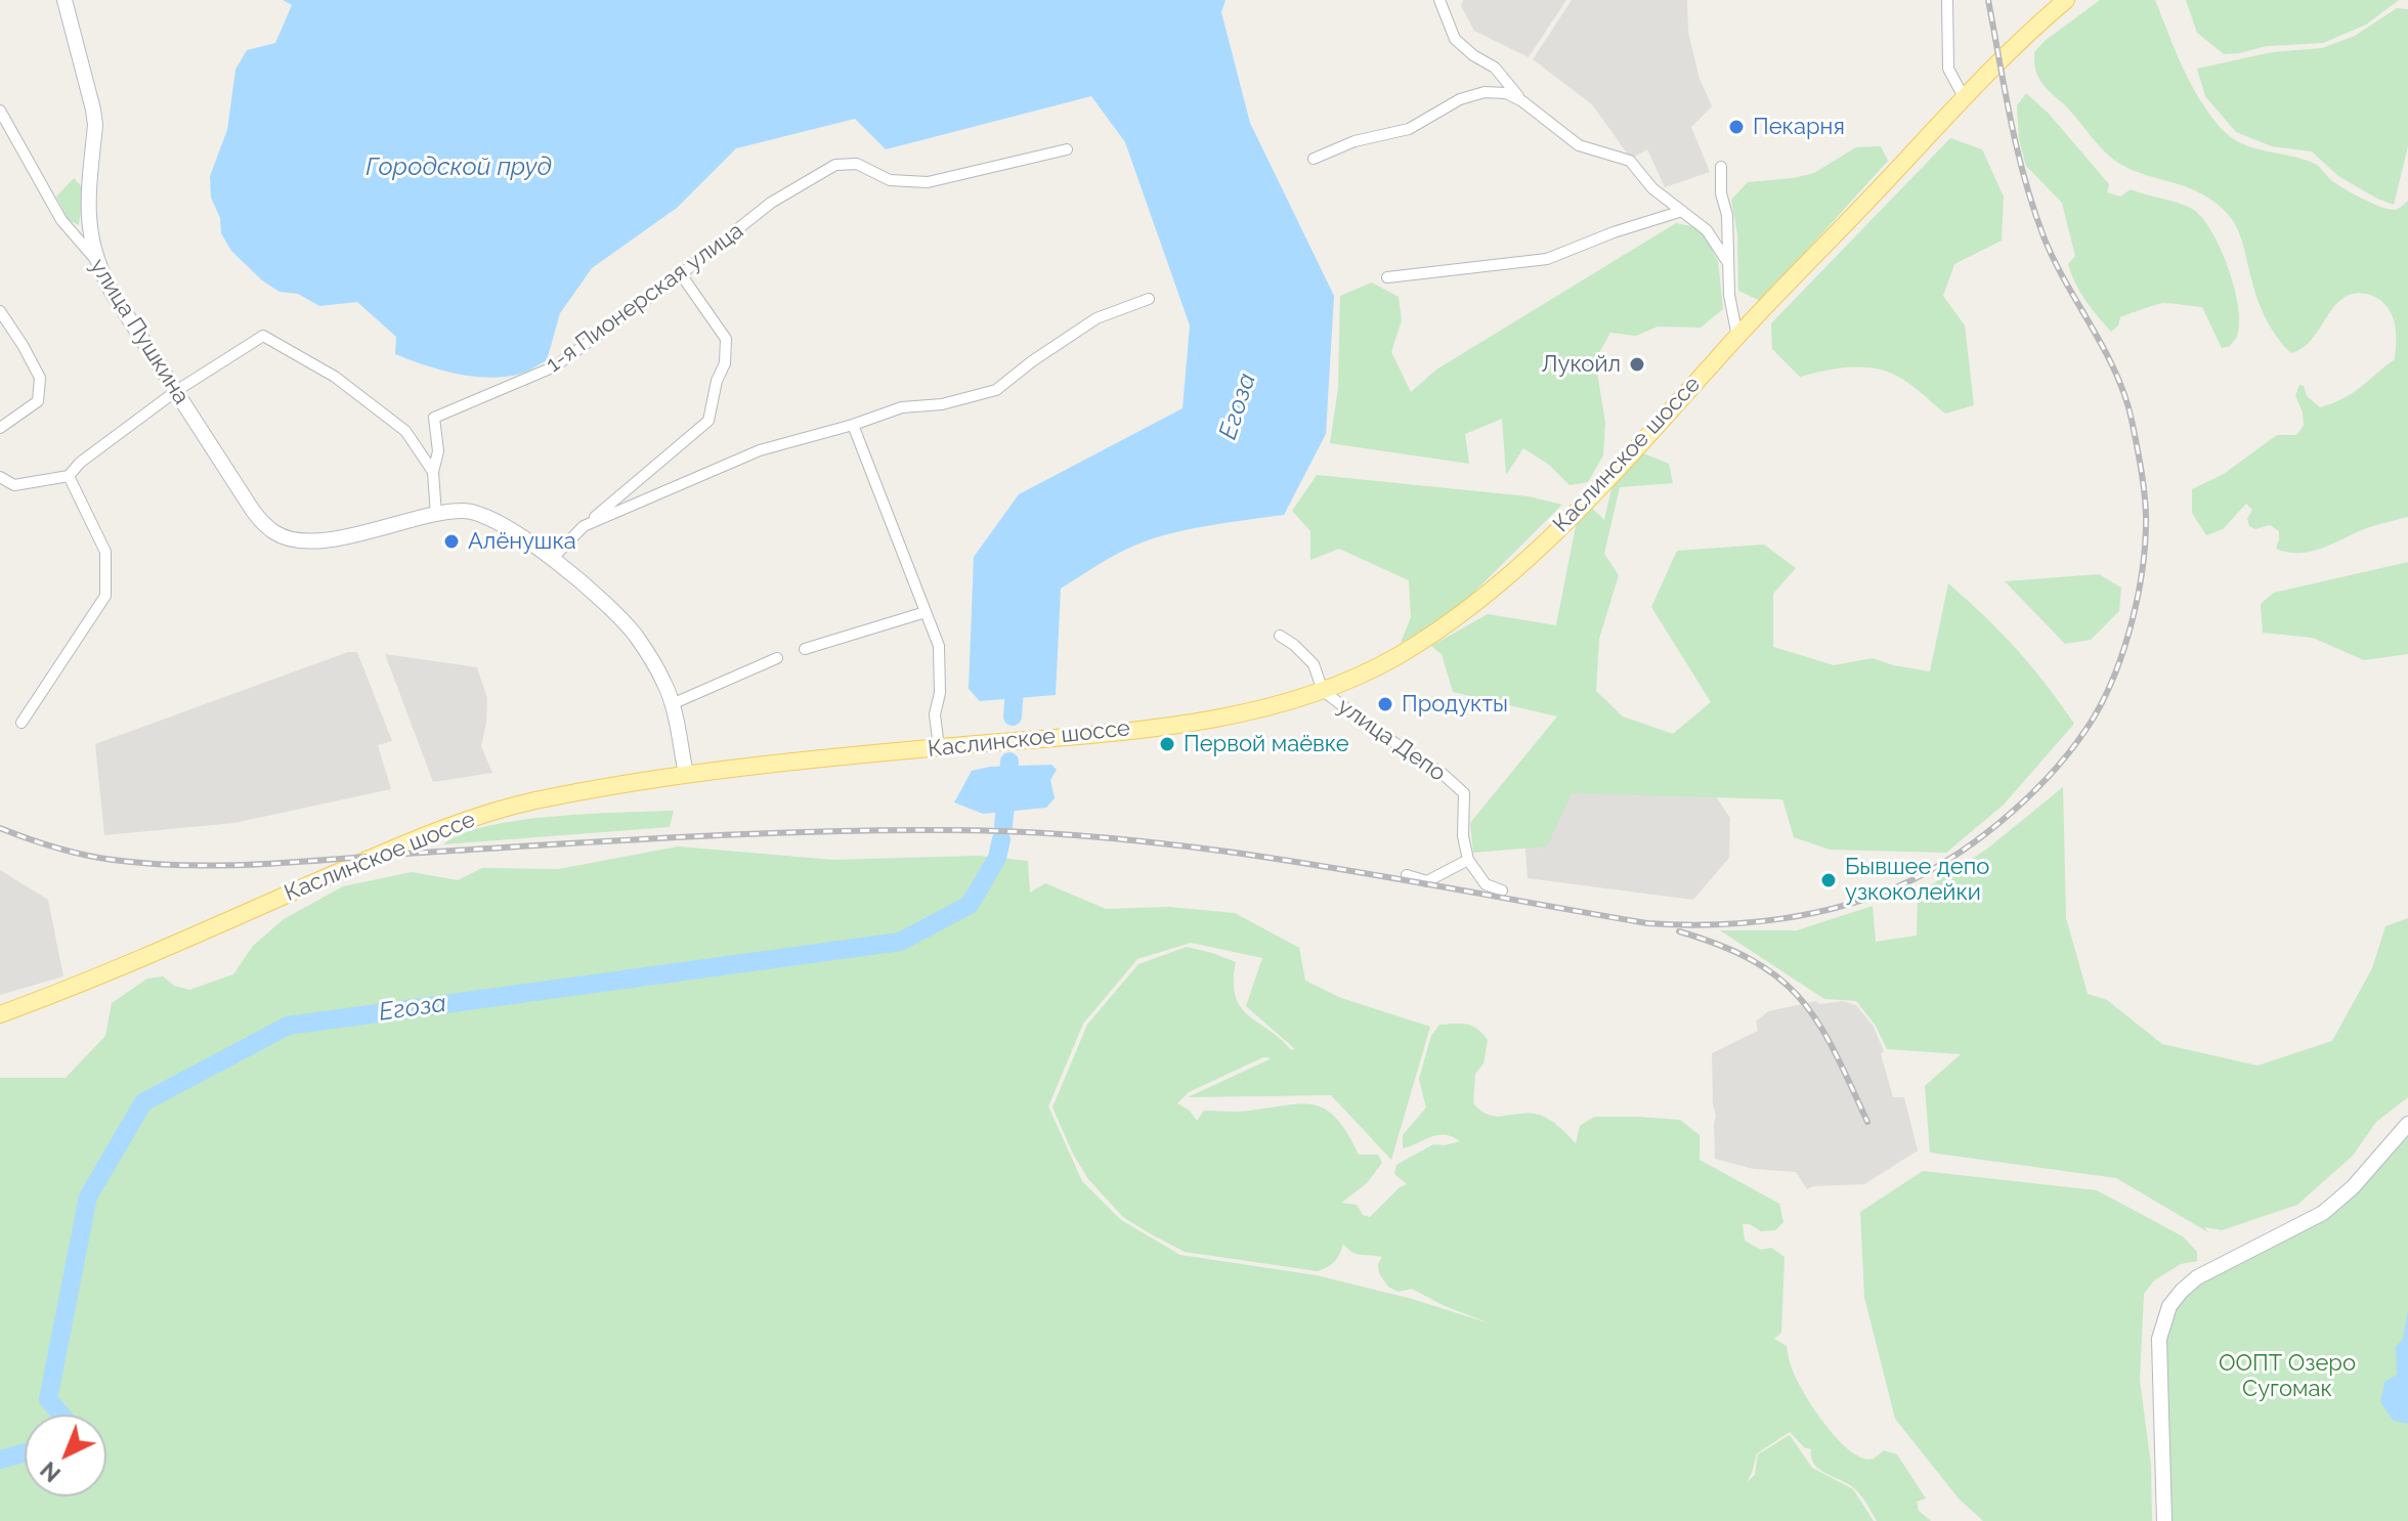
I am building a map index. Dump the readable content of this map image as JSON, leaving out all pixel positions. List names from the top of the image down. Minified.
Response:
{"streets":{"main road":["Каслинское шоссе"],"street":["1-я Пионерская улица","улица Пушкина","улица Депо"]},"crossings":[["Каслинское шоссе","улица Депо"]],"water":["Городской пруд","Егоза"],"parks":["ООПТ Озеро Сугомак"],"places":["Пекарня","Лукойл","Алёнушка","Продукты","Первой маёвке","Бывшее депо узкоколейки"],"north":"bottom left"}
